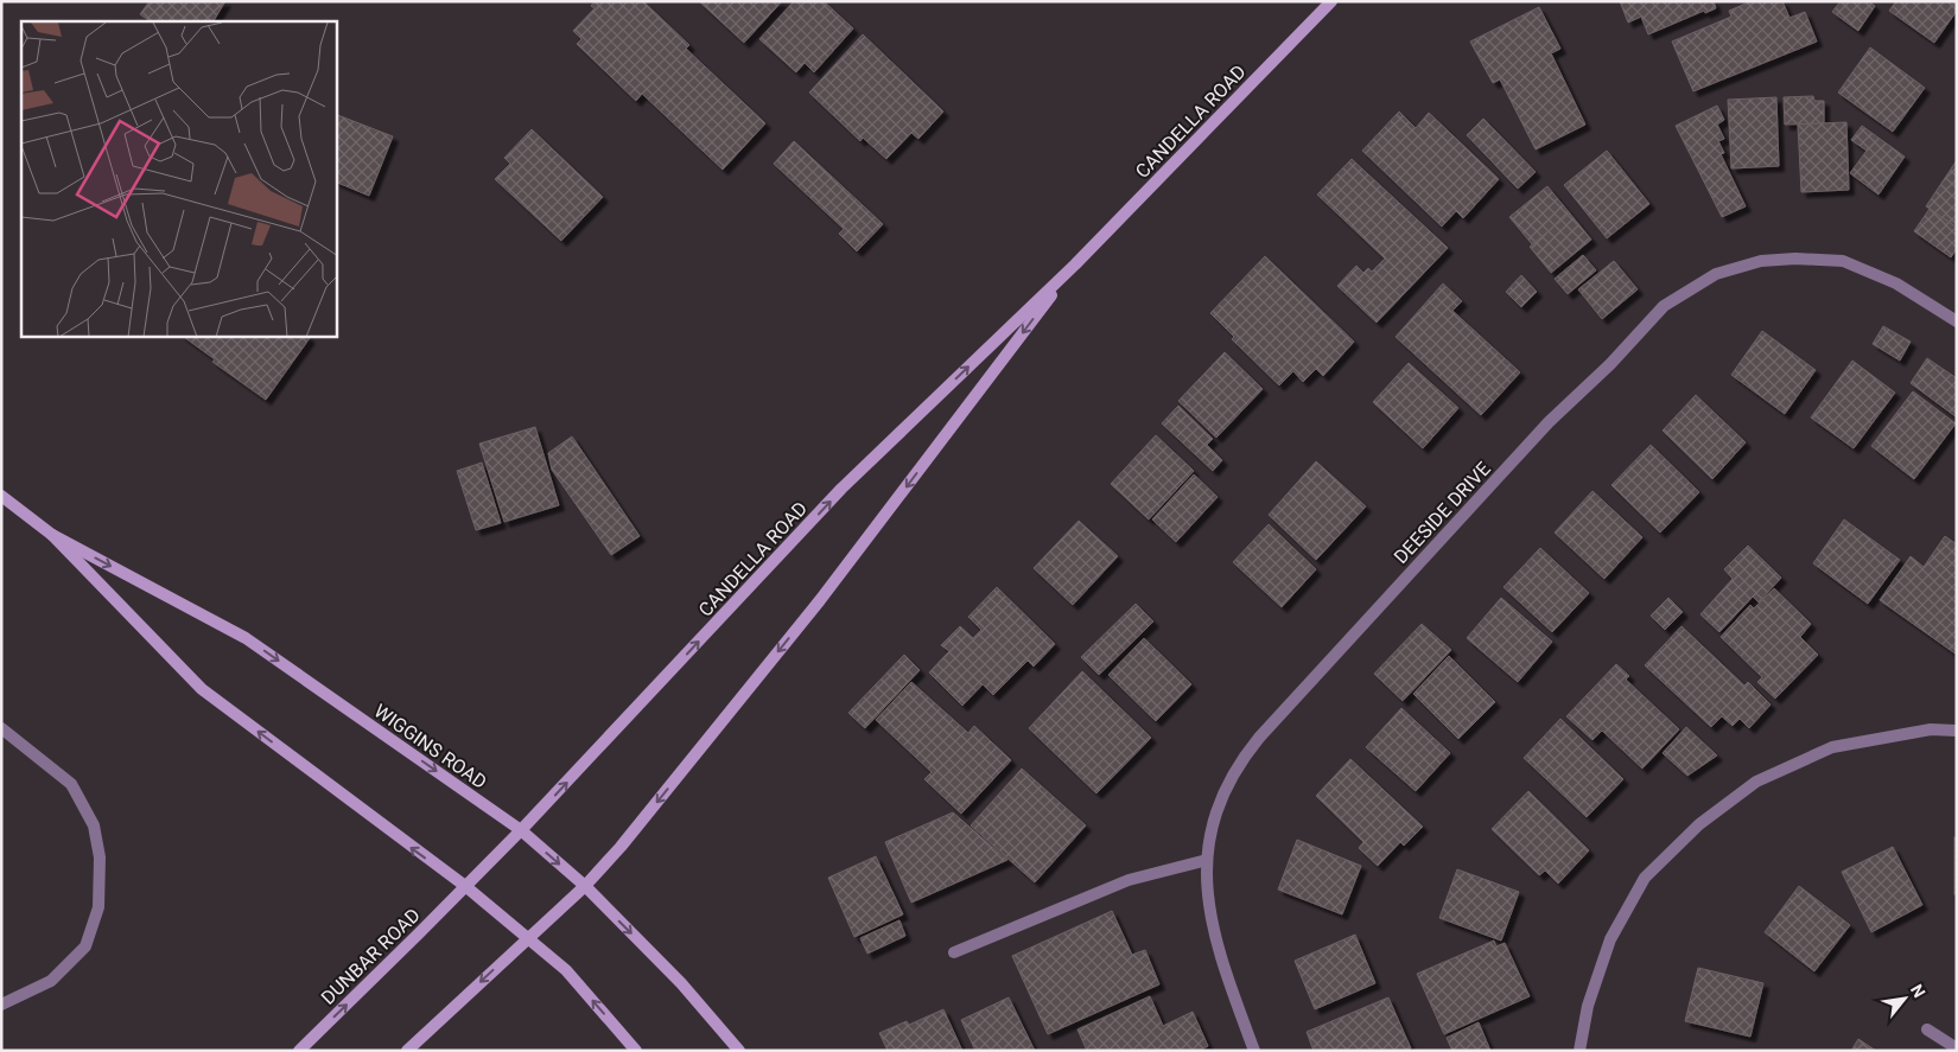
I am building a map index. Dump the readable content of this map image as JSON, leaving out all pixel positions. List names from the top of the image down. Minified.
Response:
{"streets":{"street":["CANDELLA ROAD","DEESIDE DRIVE","WIGGINS ROAD","DUNBAR ROAD"]},"crossings":[["CANDELLA ROAD","WIGGINS ROAD"],["CANDELLA ROAD","DUNBAR ROAD"],["WIGGINS ROAD","DUNBAR ROAD"]],"north":"top right"}
